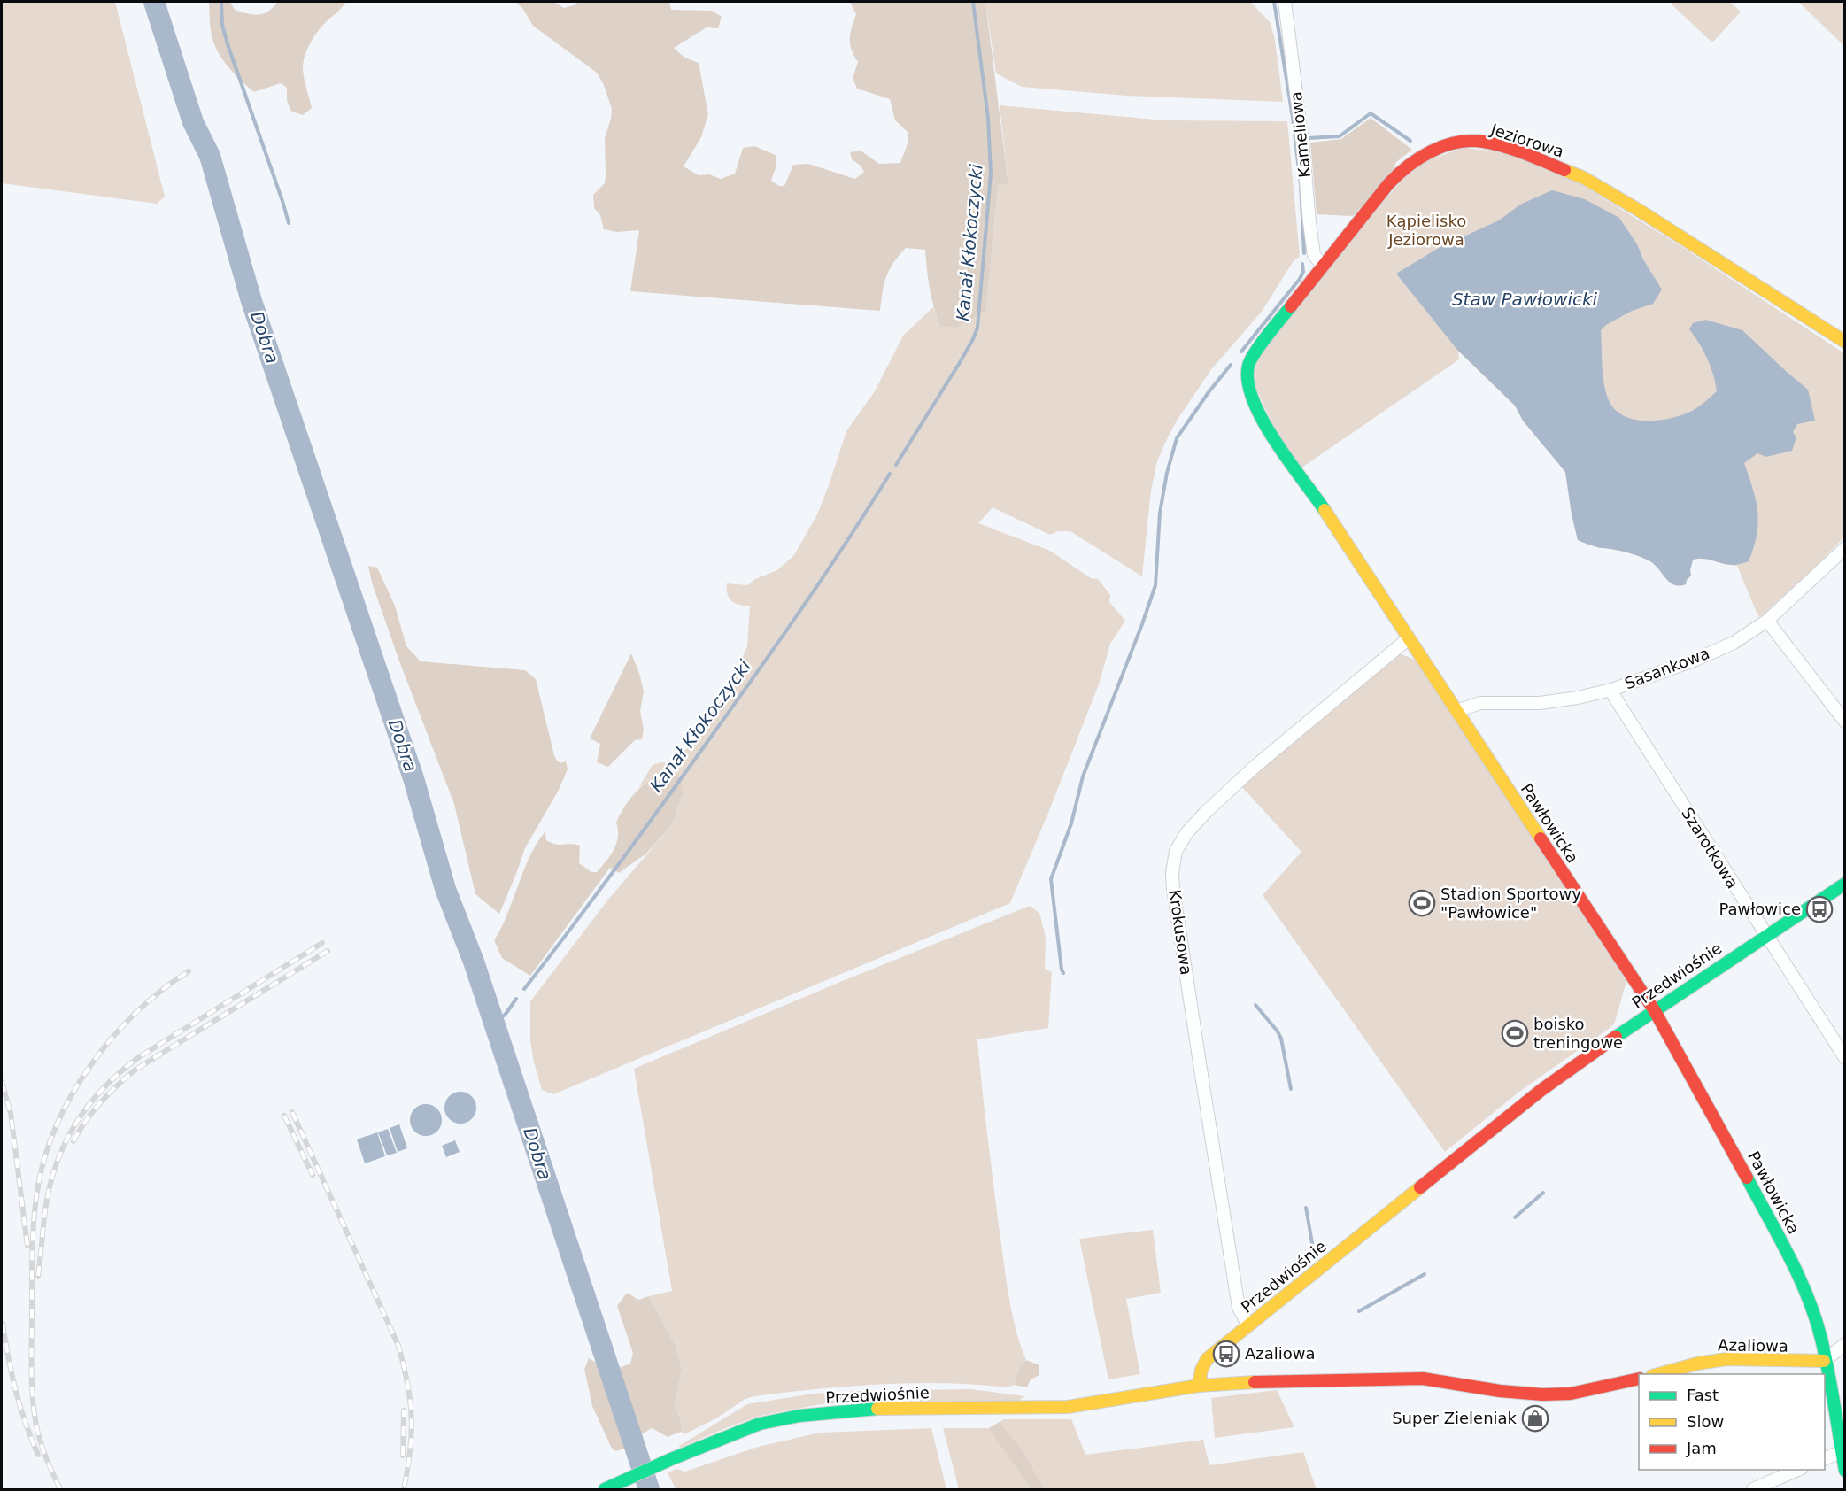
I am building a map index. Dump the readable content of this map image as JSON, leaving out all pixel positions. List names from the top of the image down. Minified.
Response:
{"streets":{"street":["Kameliowa","Jeziorowa","Sasankowa","Pawłowicka","Szarotkowa","Krokusowa","Przedwiośnie","Azaliowa"]},"crossings":[["Kameliowa","Jeziorowa"],["Jeziorowa","Pawłowicka"],["Sasankowa","Pawłowicka"],["Sasankowa","Szarotkowa"],["Pawłowicka","Krokusowa"],["Pawłowicka","Przedwiośnie"],["Pawłowicka","Azaliowa"],["Szarotkowa","Przedwiośnie"],["Krokusowa","Przedwiośnie"]],"water":["Kanał Kłokoczycki","Staw Pawłowicki","Dobra"],"parks":["Kąpielisko Jeziorowa"],"places":{"sports":["Stadion Sportowy \"Pawłowice\"","boisko treningowe"],"bus stop":["Pawłowice","Azaliowa"],"shop":["Super Zieleniak"]},"legend":["Fast","Slow","Jam"]}
